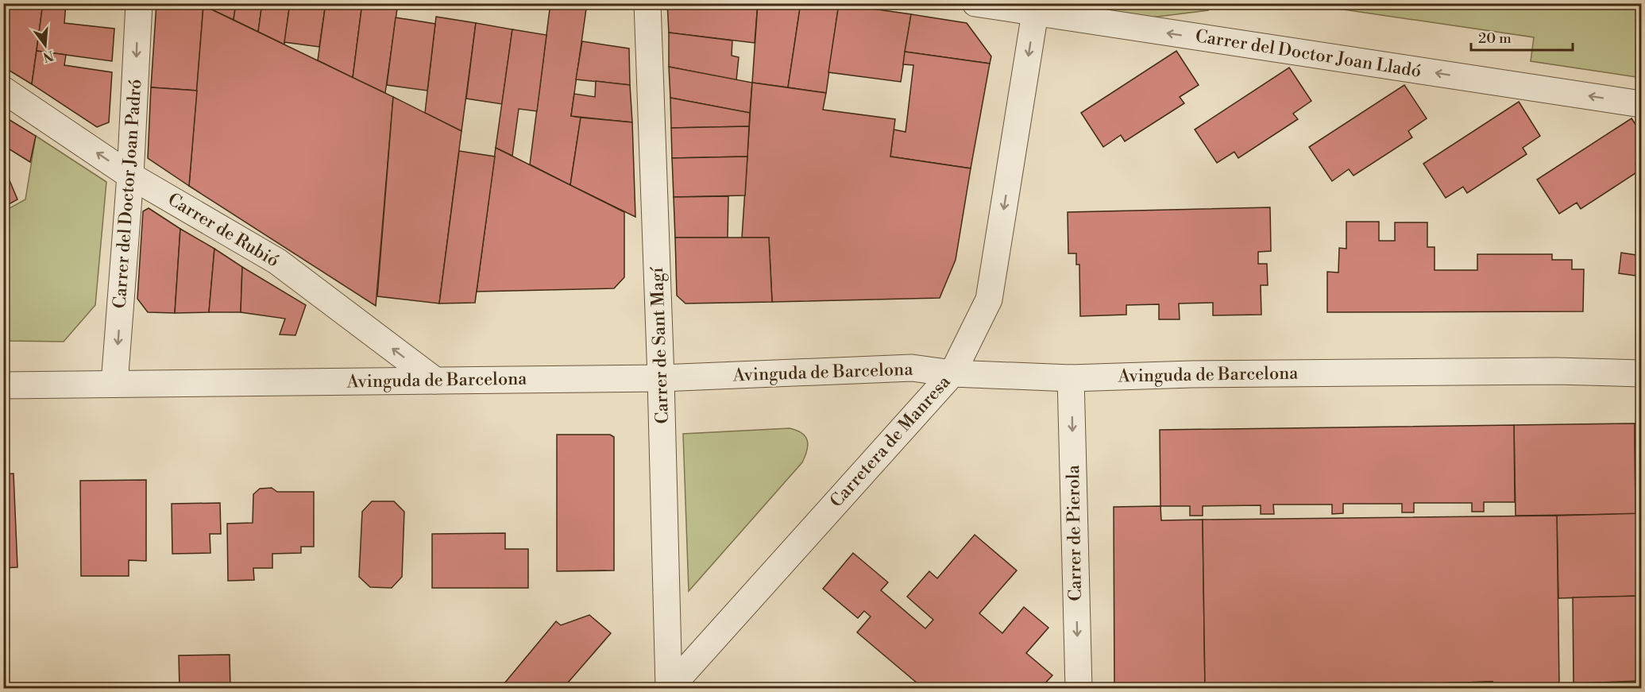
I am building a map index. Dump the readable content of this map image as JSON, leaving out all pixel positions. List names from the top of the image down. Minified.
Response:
{"streets":{"street":["Carrer del Doctor Joan Lladó","Carrer del Doctor Joan Padró","Carrer de Rubió","Carrer de Sant Magí","Avinguda de Barcelona","Carretera de Manresa","Carrer de Pierola"]},"crossings":[["Carrer del Doctor Joan Lladó","Carretera de Manresa"],["Carrer del Doctor Joan Padró","Carrer de Rubió"],["Carrer del Doctor Joan Padró","Avinguda de Barcelona"],["Carrer de Rubió","Avinguda de Barcelona"],["Carrer de Sant Magí","Avinguda de Barcelona"],["Carrer de Sant Magí","Carretera de Manresa"],["Avinguda de Barcelona","Carretera de Manresa"],["Avinguda de Barcelona","Carrer de Pierola"]],"one_way":["Carrer del Doctor Joan Lladó","Carrer del Doctor Joan Padró","Carrer de Rubió","Carretera de Manresa","Carrer de Pierola"],"scale_bar":"20 m","north":"bottom"}
